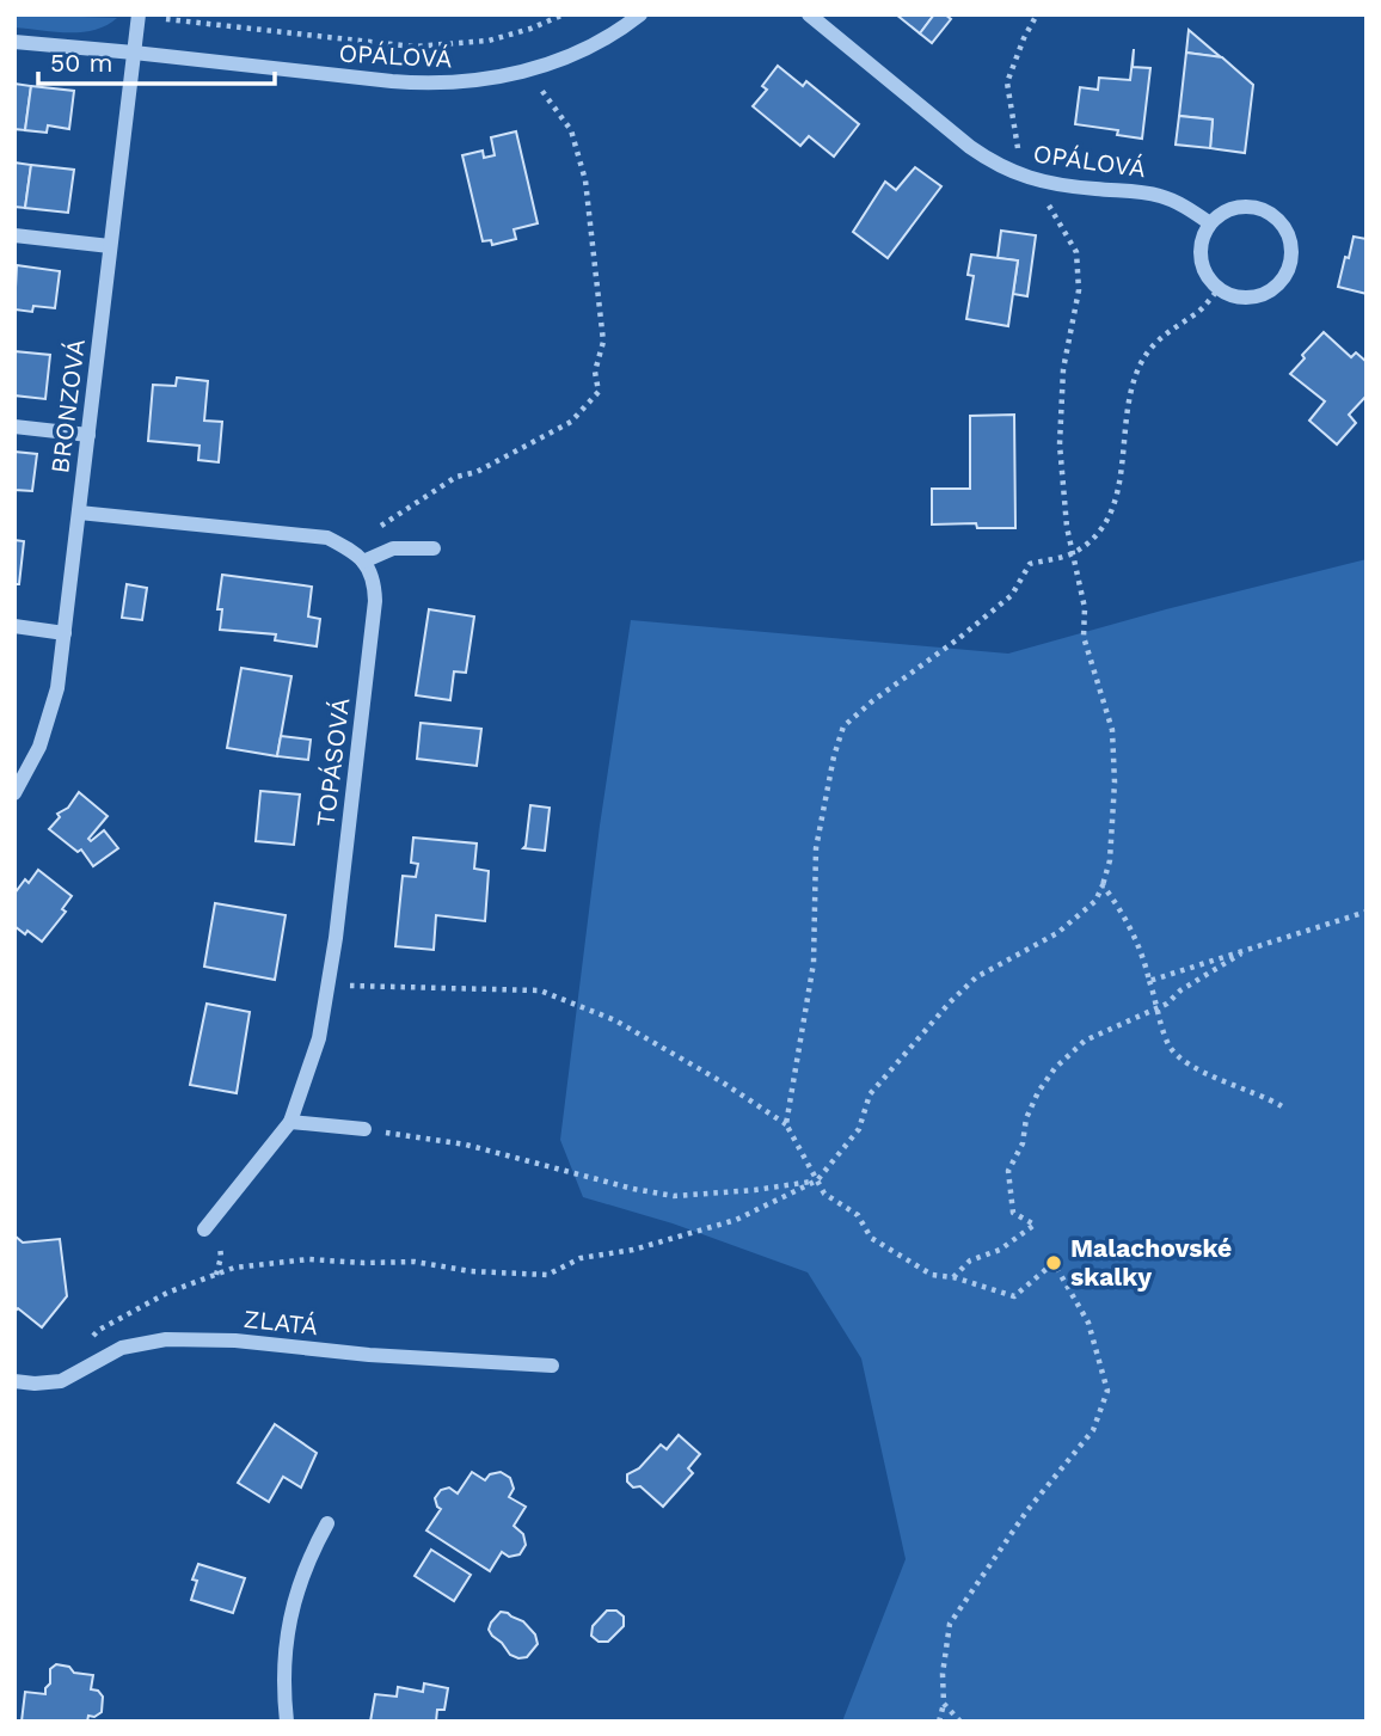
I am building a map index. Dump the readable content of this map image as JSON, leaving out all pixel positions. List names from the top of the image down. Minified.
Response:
{"streets":{"street":["OPÁLOVÁ","BRONZOVÁ","TOPÁSOVÁ","ZLATÁ"]},"crossings":[["OPÁLOVÁ","BRONZOVÁ"]],"places":["Malachovské skalky"],"scale_bar":"50 m"}
